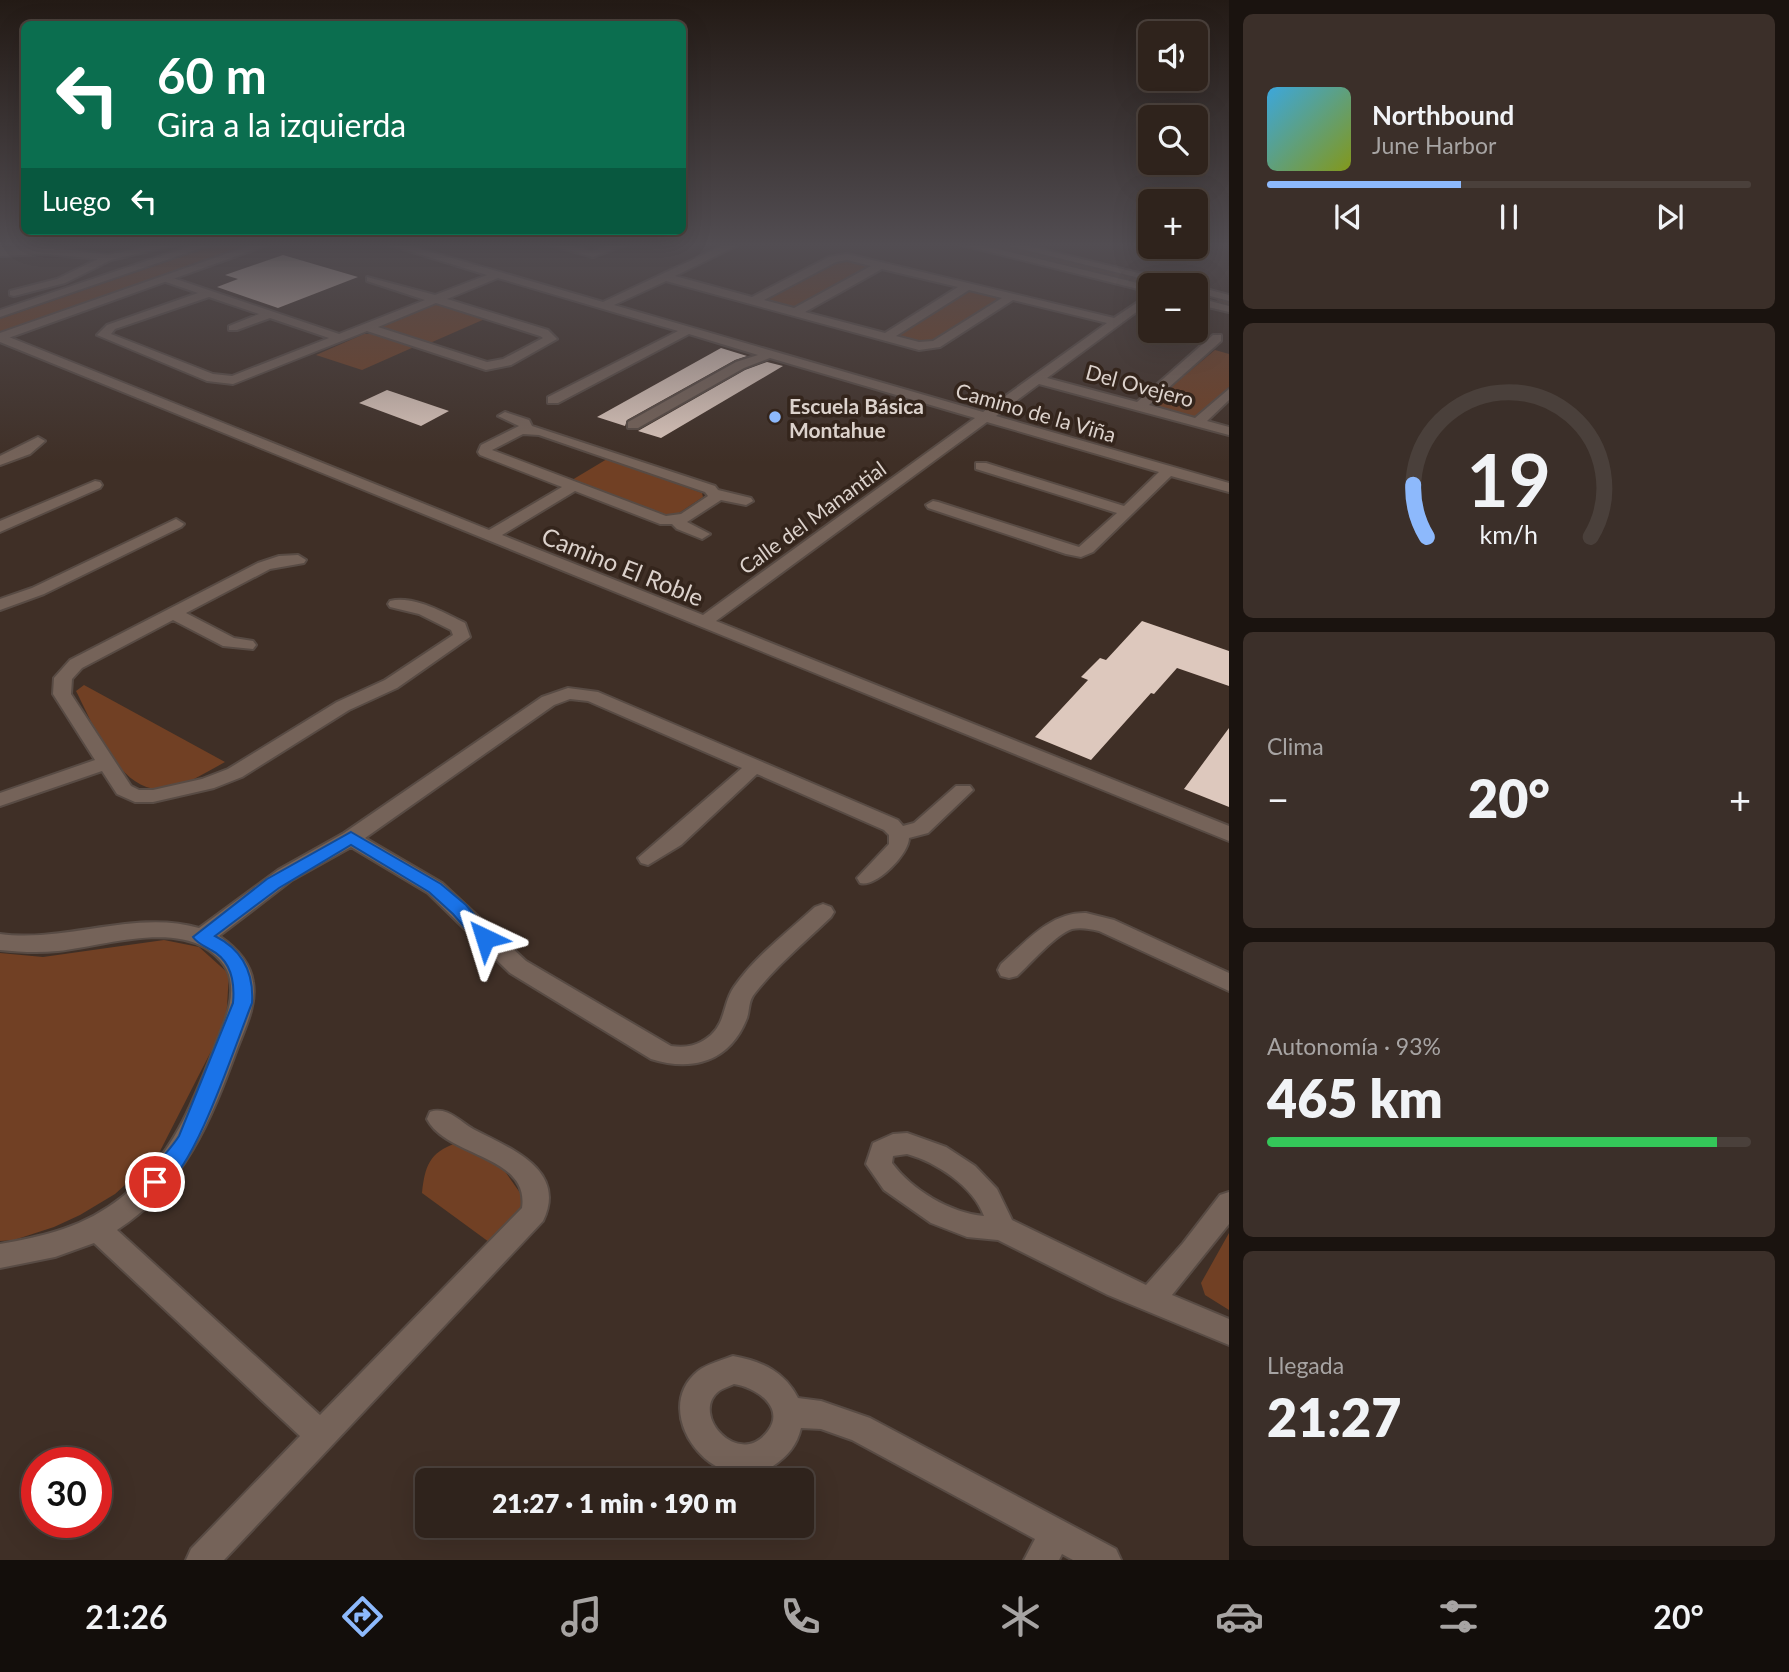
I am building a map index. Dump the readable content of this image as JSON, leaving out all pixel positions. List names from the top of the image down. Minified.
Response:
{"streets":{"street":["Del Ovejero","Camino de la Viña","Calle del Manantial","Camino El Roble"]},"crossings":[["Del Ovejero","Calle del Manantial"],["Camino de la Viña","Calle del Manantial"],["Calle del Manantial","Camino El Roble"]],"places":["Escuela Básica Montahue"],"page":{"map_buttons":["+","−"],"turn":["60 m","Gira a la izquierda"],"song":["Northbound","June Harbor"],"then":"Luego","tile":["Clima",["Autonomía · 93%","465 km"],["Llegada","21:27"]],"heat":["−","20°","+"],"limit":"30","trip":"21:27 · 1 min · 190 m","tabs":["21:26","20°"],"gauge":["19","km/h"]}}
